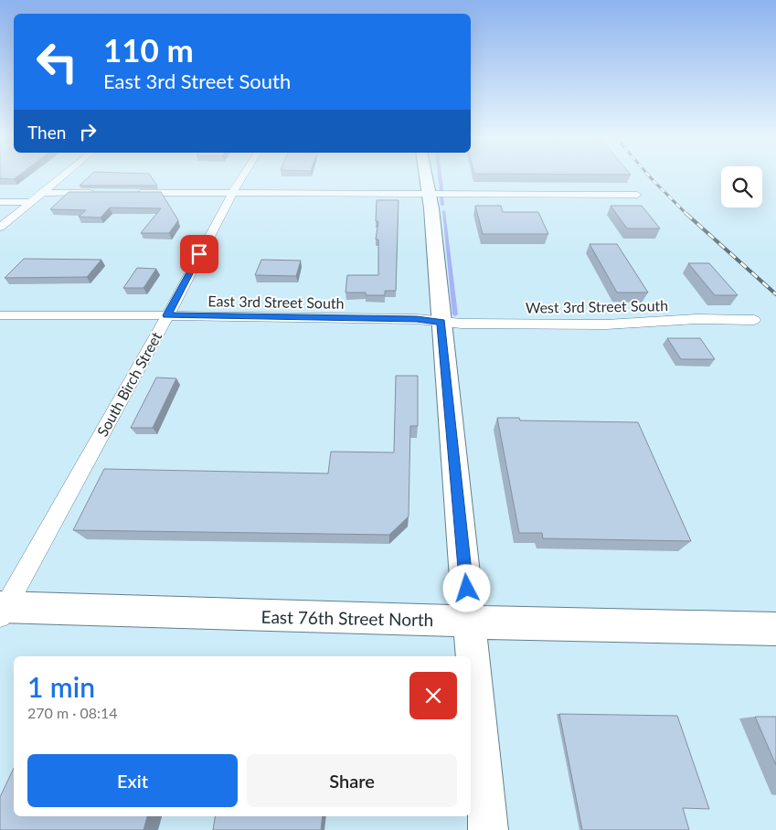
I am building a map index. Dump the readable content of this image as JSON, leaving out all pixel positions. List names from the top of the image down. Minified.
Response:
{"streets":{"street":["East 3rd Street South","West 3rd Street South","South Birch Street","East 76th Street North"]},"crossings":[["East 3rd Street South","West 3rd Street South"],["East 3rd Street South","South Birch Street"],["South Birch Street","East 76th Street North"]],"page":{"turn":["110 m","East 3rd Street South"],"then":"Then","heading":["1 min","270 m · 08:14"],"buttons":["Exit","Share"]}}
